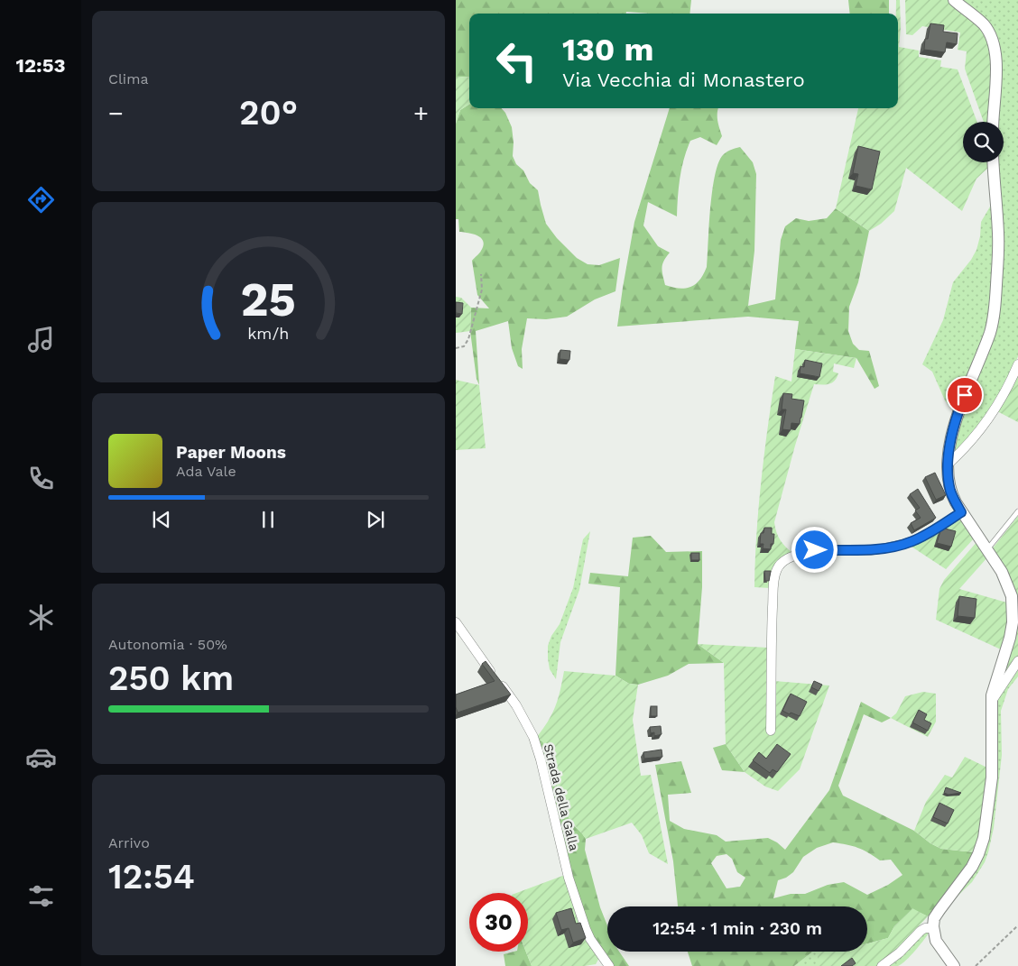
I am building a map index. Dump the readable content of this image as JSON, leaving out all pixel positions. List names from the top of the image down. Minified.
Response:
{"streets":{"street":["Strada della Galla"]},"page":{"tabs":"12:53","tile":["Clima",["Autonomia · 50%","250 km"],["Arrivo","12:54"]],"turn":["130 m","Via Vecchia di Monastero"],"heat":["−","20°","+"],"song":["Paper Moons","Ada Vale"],"limit":"30","trip":"12:54 · 1 min · 230 m","gauge":["25","km/h"]}}
